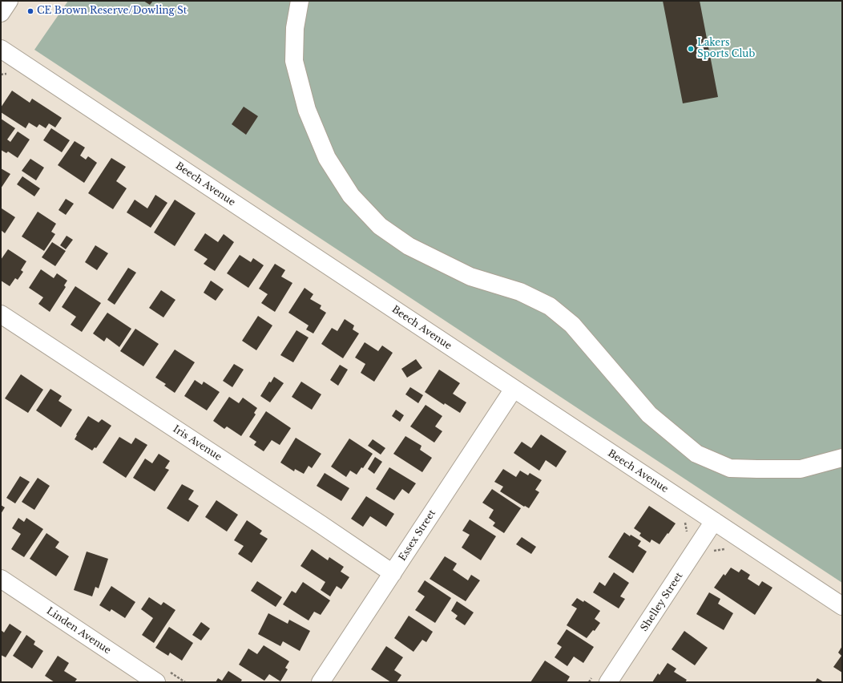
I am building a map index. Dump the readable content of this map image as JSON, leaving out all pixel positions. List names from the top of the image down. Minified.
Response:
{"streets":{"street":["Beech Avenue","Iris Avenue","Essex Street","Shelley Street","Linden Avenue"]},"crossings":[["Beech Avenue","Essex Street"],["Beech Avenue","Shelley Street"],["Iris Avenue","Essex Street"]],"places":["CE Brown Reserve/Dowling St","Lakers Sports Club"]}
